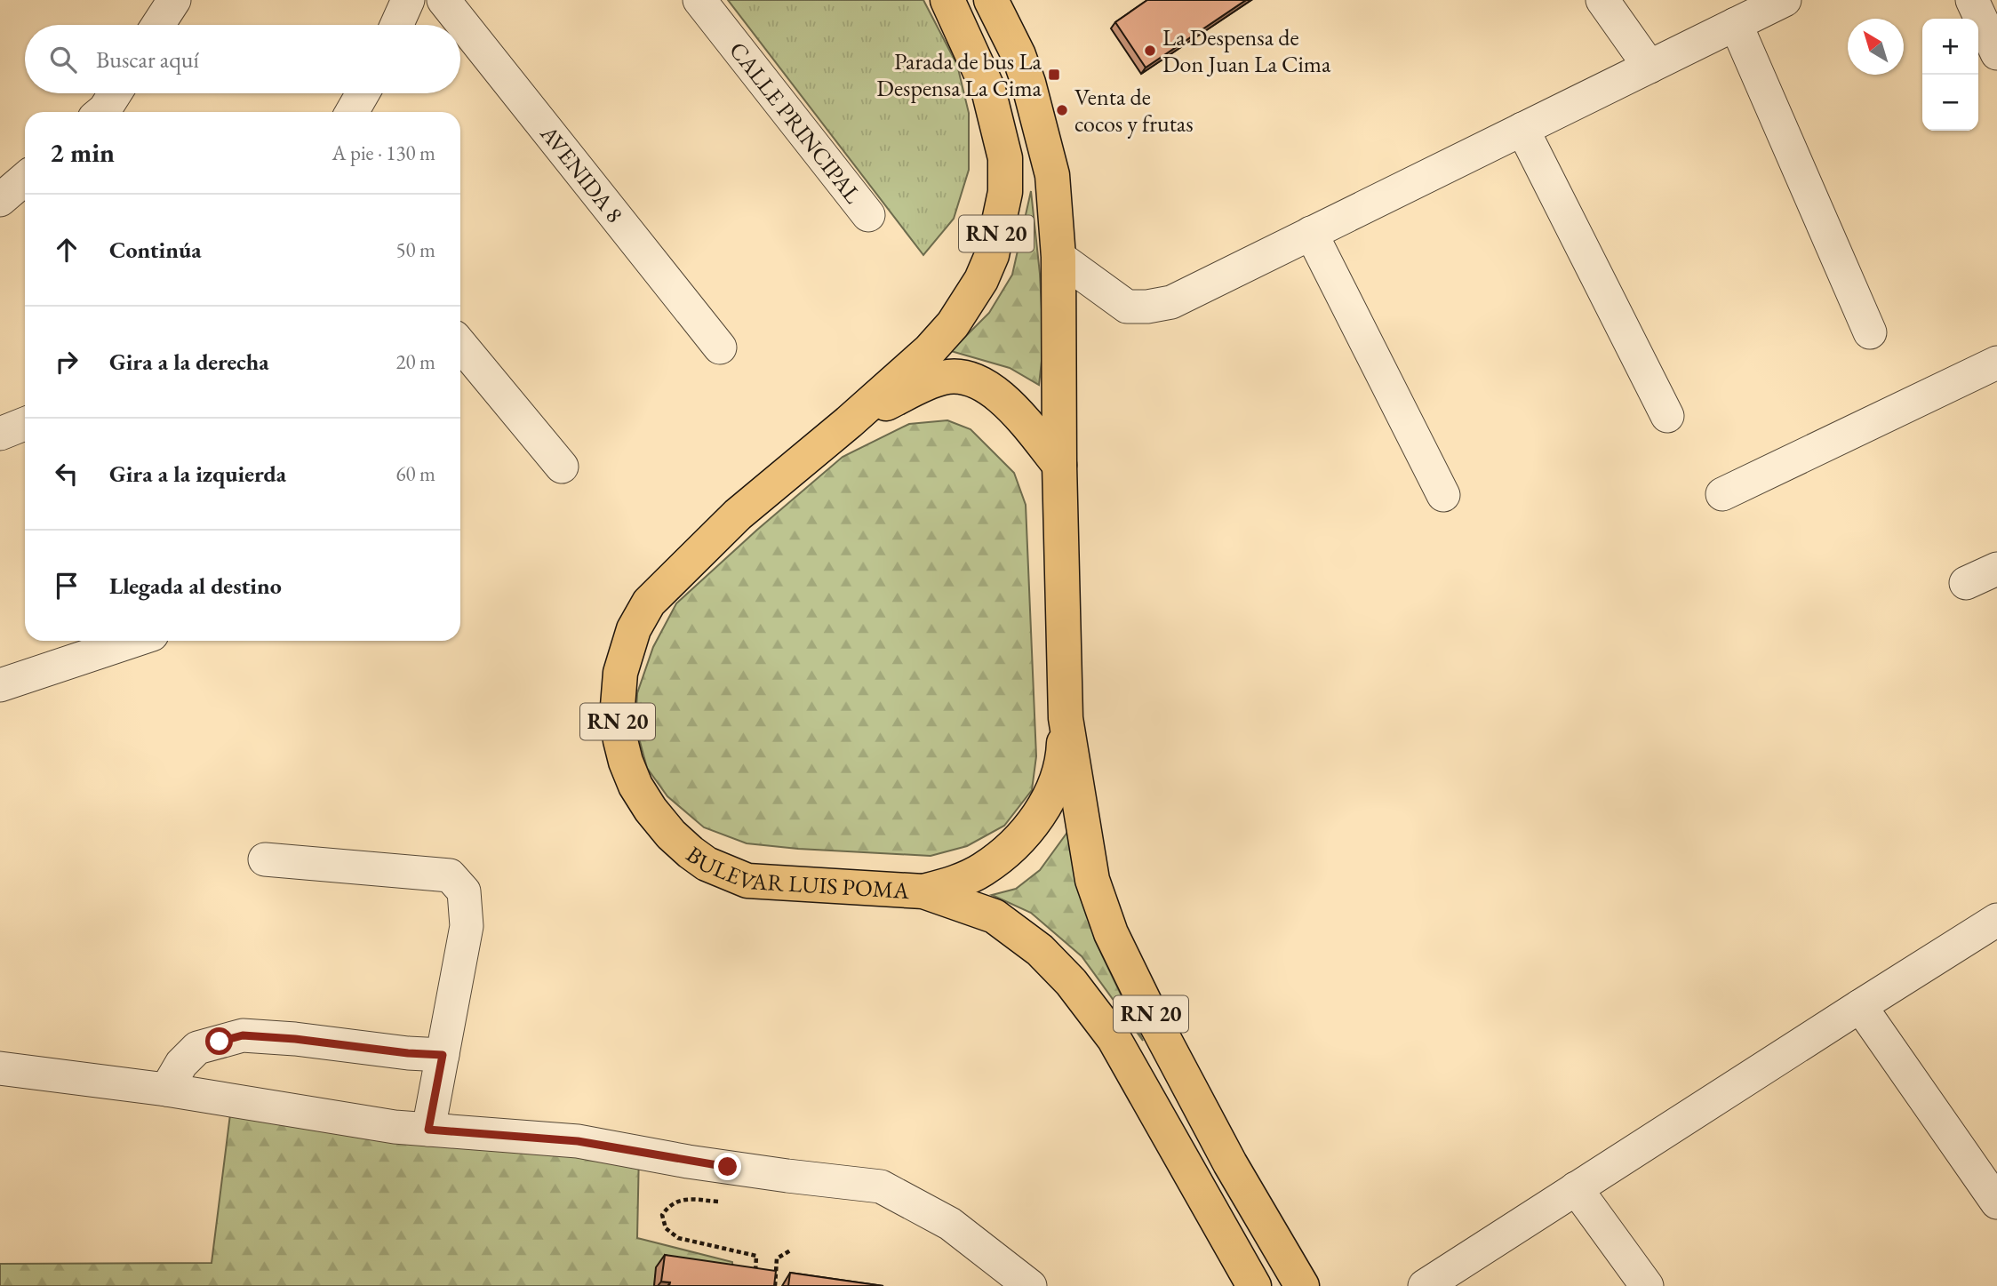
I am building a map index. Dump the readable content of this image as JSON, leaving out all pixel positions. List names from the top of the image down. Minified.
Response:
{"streets":{"highway":["RN 20","BULEVAR LUIS POMA"],"street":["CALLE PRINCIPAL","AVENIDA 8"]},"crossings":[["RN 20","BULEVAR LUIS POMA"]],"places":{"other":["La Despensa de Don Juan La Cima","Venta de cocos y frutas"],"transit":["Parada de bus La Despensa La Cima"]},"north":"top left","page":{"map_buttons":["+","−"],"search":"Buscar aquí","heading":["2 min","A pie · 130 m"],"list":[["Continúa","50 m"],["Gira a la derecha","20 m"],["Gira a la izquierda","60 m"],"Llegada al destino"]}}
